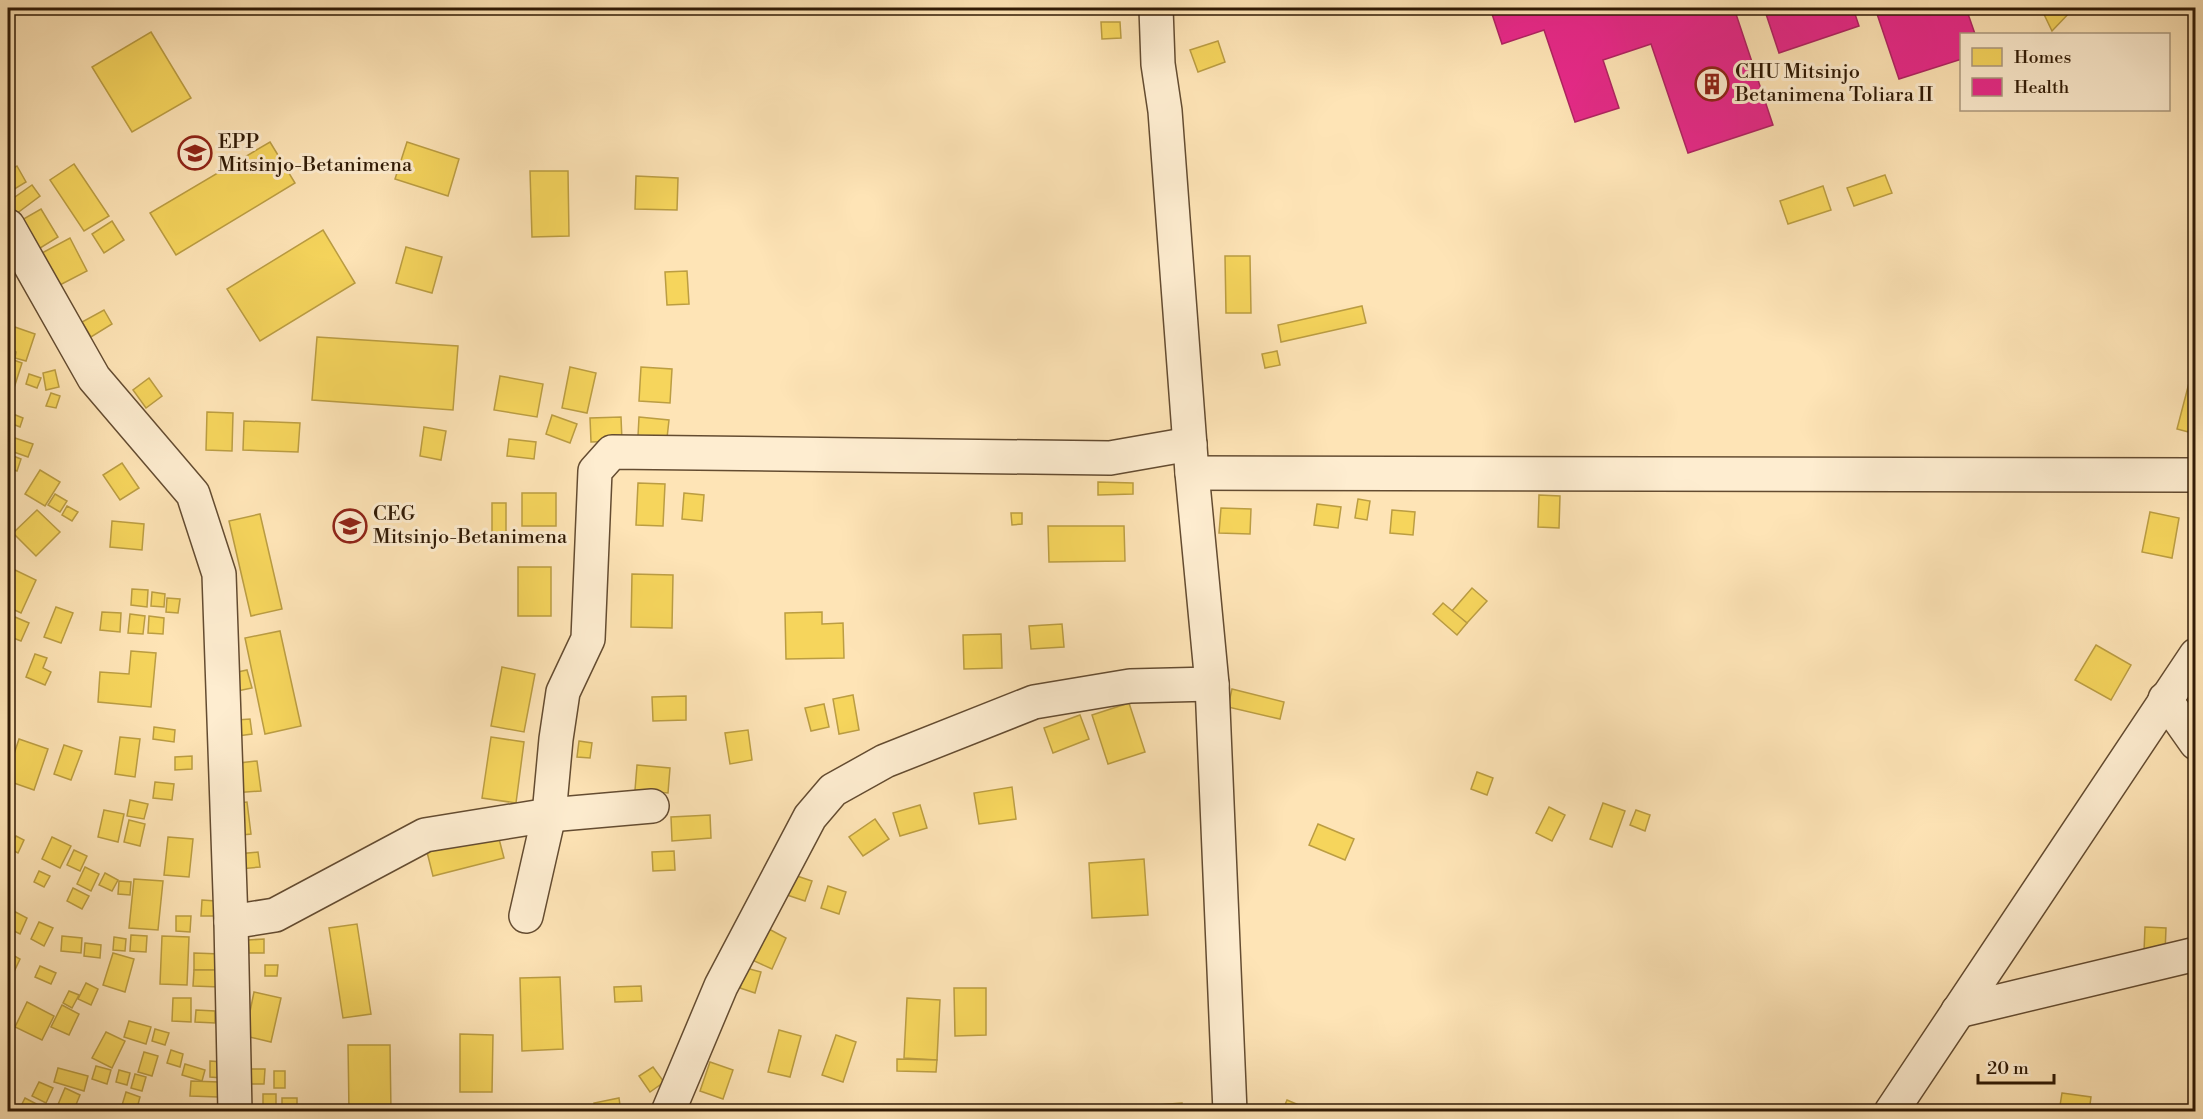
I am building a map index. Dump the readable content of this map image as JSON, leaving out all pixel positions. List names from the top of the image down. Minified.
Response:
{"places":{"building":["CHU Mitsinjo Betanimena Toliara II"],"school or university":["EPP Mitsinjo-Betanimena","CEG Mitsinjo-Betanimena"]},"legend":["Homes","Health"],"scale_bar":"20 m"}
